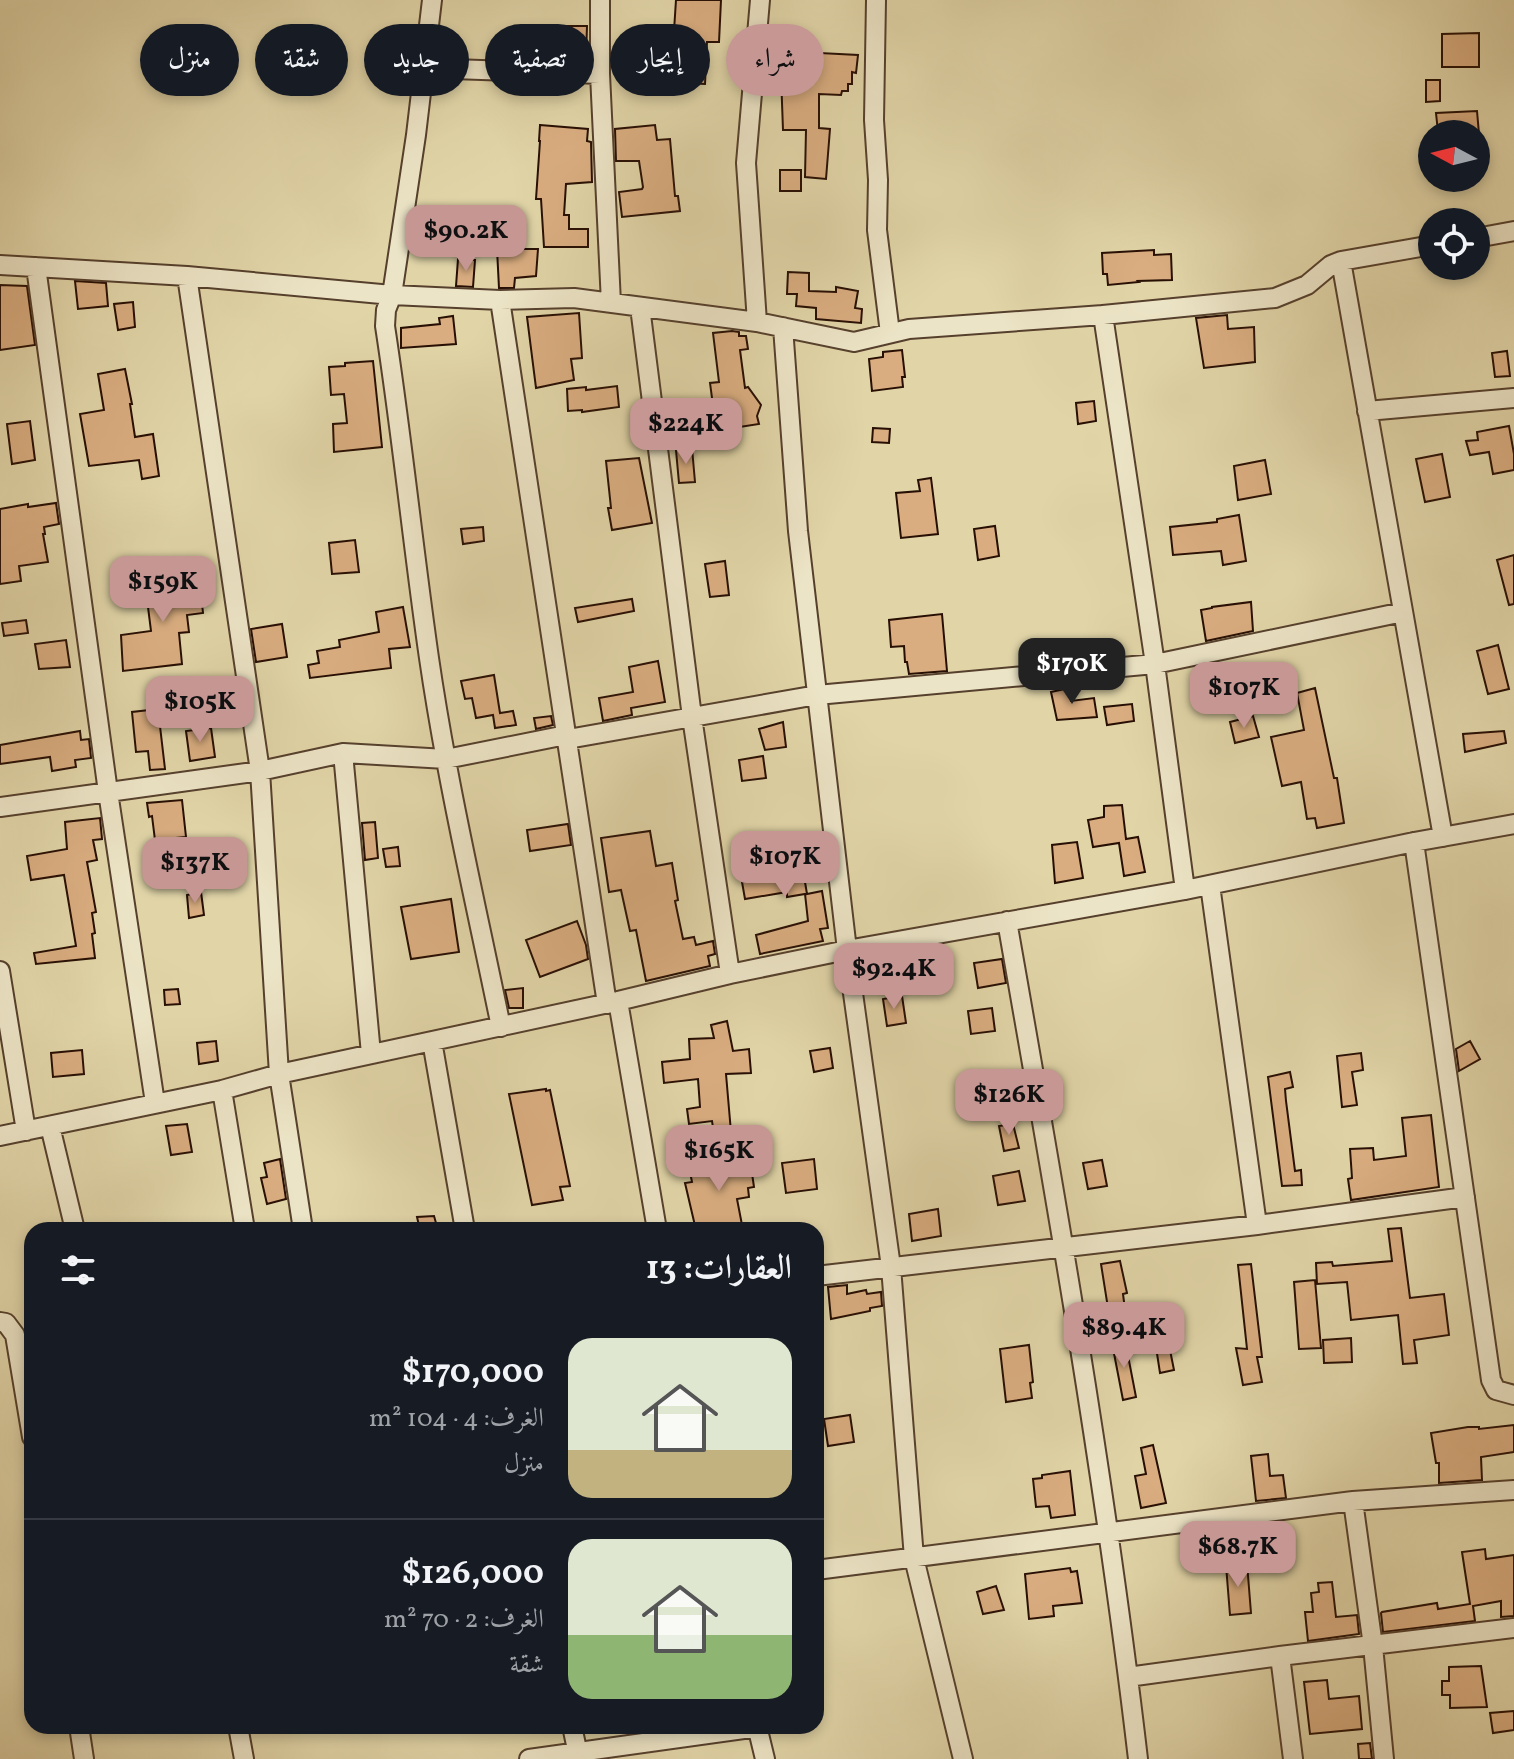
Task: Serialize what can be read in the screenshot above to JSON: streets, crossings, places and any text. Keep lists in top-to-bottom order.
{
  "north": "left",
  "page": {
    "chip": [
      "شراء",
      "إيجار",
      "تصفية",
      "جديد",
      "شقة",
      "منزل"
    ],
    "price": [
      "$90.2K",
      "$224K",
      "$159K",
      "$170K",
      "$107K",
      "$105K",
      "$107K",
      "$137K",
      "$92.4K",
      "$126K",
      "$165K",
      "$89.4K",
      "$68.7K"
    ],
    "heading": "العقارات: 13",
    "list": [
      {
        "name": "$170,000",
        "note": "الغرف: 4 · 104 m² · منزل"
      },
      {
        "name": "$126,000",
        "note": "الغرف: 2 · 70 m² · شقة"
      }
    ]
  }
}
